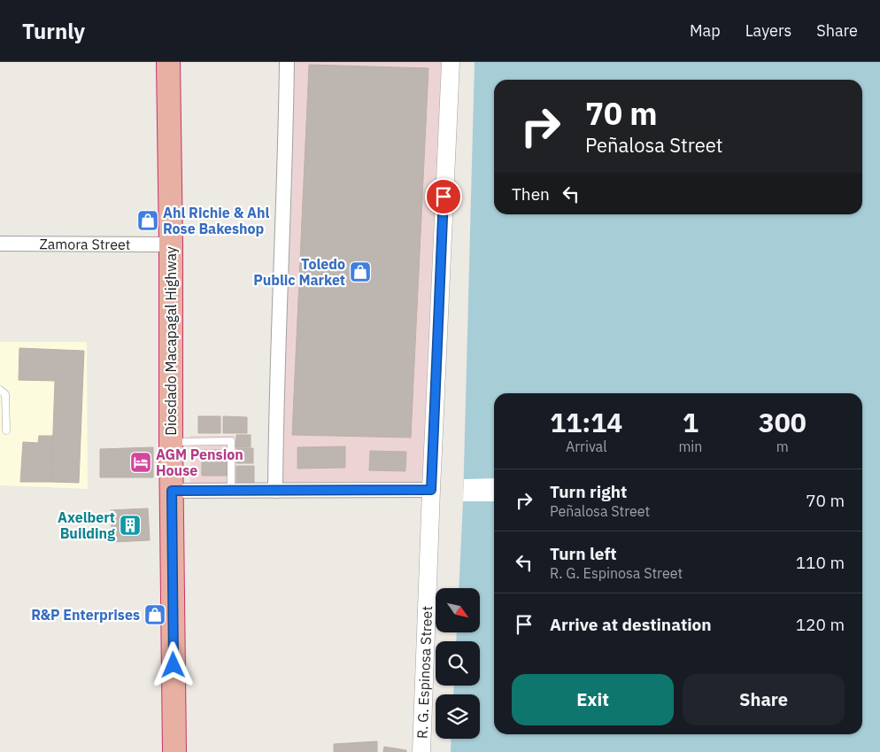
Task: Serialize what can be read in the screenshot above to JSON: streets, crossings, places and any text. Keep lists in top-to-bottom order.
{
  "streets": {
    "highway": ["Diosdado Macapagal Highway"],
    "street": ["Zamora Street", "R. G. Espinosa Street"]
  },
  "crossings": [
    ["Zamora Street", "Diosdado Macapagal Highway"]
  ],
  "places": {
    "shop": ["Ahl Richie & Ahl Rose Bakeshop", "Toledo Public Market", "R&P Enterprises"],
    "hotel": ["AGM Pension House"],
    "building": ["Axelbert Building"]
  },
  "north": "bottom right",
  "page": {
    "header": "Turnly",
    "nav": ["Map", "Layers", "Share"],
    "turn": ["70 m", "Peñalosa Street"],
    "then": "Then",
    "eta": [
      "11:14",
      "Arrival",
      "1",
      "min",
      "300",
      "m"
    ],
    "list": [
      {
        "name": "Turn right",
        "note": "Peñalosa Street",
        "value": "70 m"
      },
      {
        "name": "Turn left",
        "note": "R. G. Espinosa Street",
        "value": "110 m"
      },
      {
        "name": "Arrive at destination",
        "value": "120 m"
      }
    ],
    "buttons": ["Exit", "Share"]
  }
}
